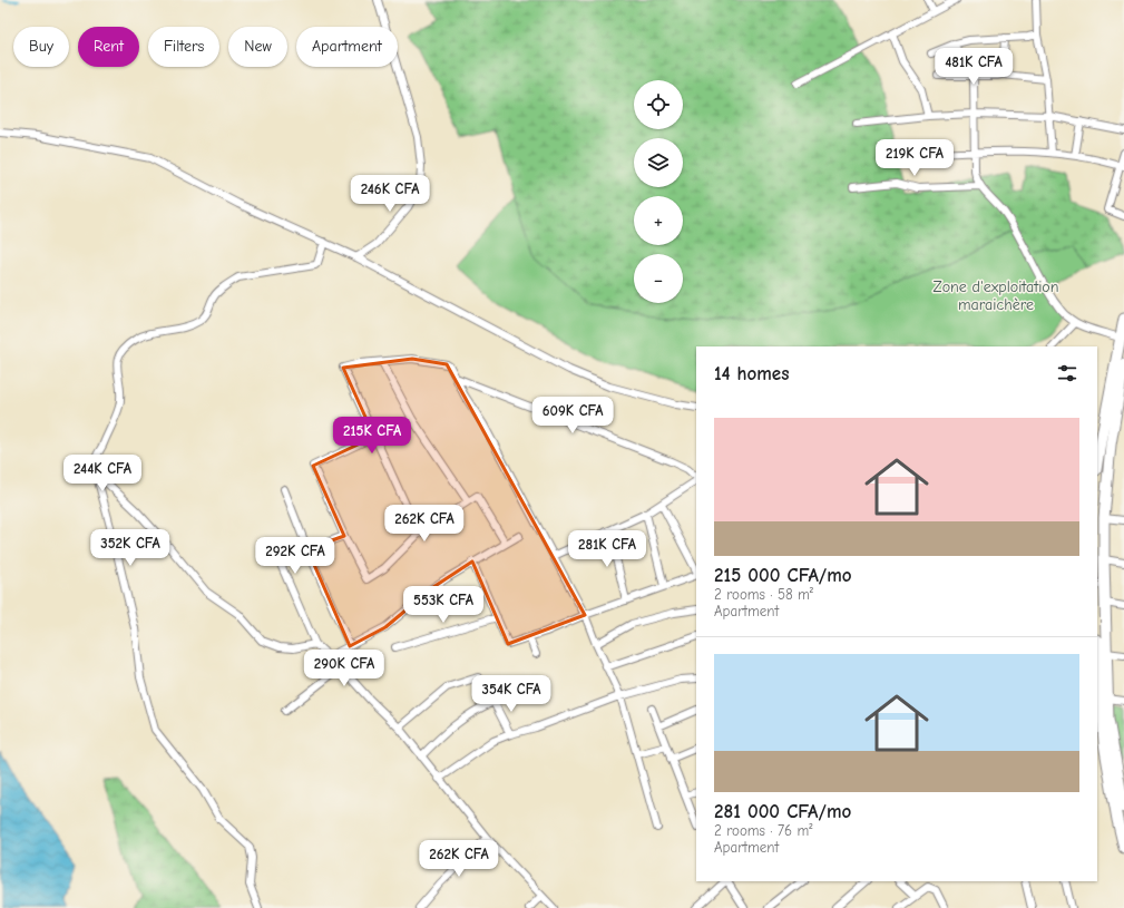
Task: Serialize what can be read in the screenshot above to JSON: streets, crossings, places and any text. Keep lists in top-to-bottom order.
{
  "parks": ["Zone d'exploitation maraichère"],
  "page": {
    "chip": [
      "Buy",
      "Rent",
      "Filters",
      "New",
      "Apartment"
    ],
    "price": [
      "481K CFA",
      "219K CFA",
      "246K CFA",
      "609K CFA",
      "215K CFA",
      "244K CFA",
      "262K CFA",
      "352K CFA",
      "281K CFA",
      "292K CFA",
      "553K CFA",
      "290K CFA",
      "354K CFA",
      "262K CFA"
    ],
    "map_buttons": ["+", "−"],
    "heading": "14 homes",
    "list": [
      {
        "name": "215 000 CFA/mo",
        "note": "2 rooms · 58 m² · Apartment"
      },
      {
        "name": "281 000 CFA/mo",
        "note": "2 rooms · 76 m² · Apartment"
      }
    ]
  }
}
